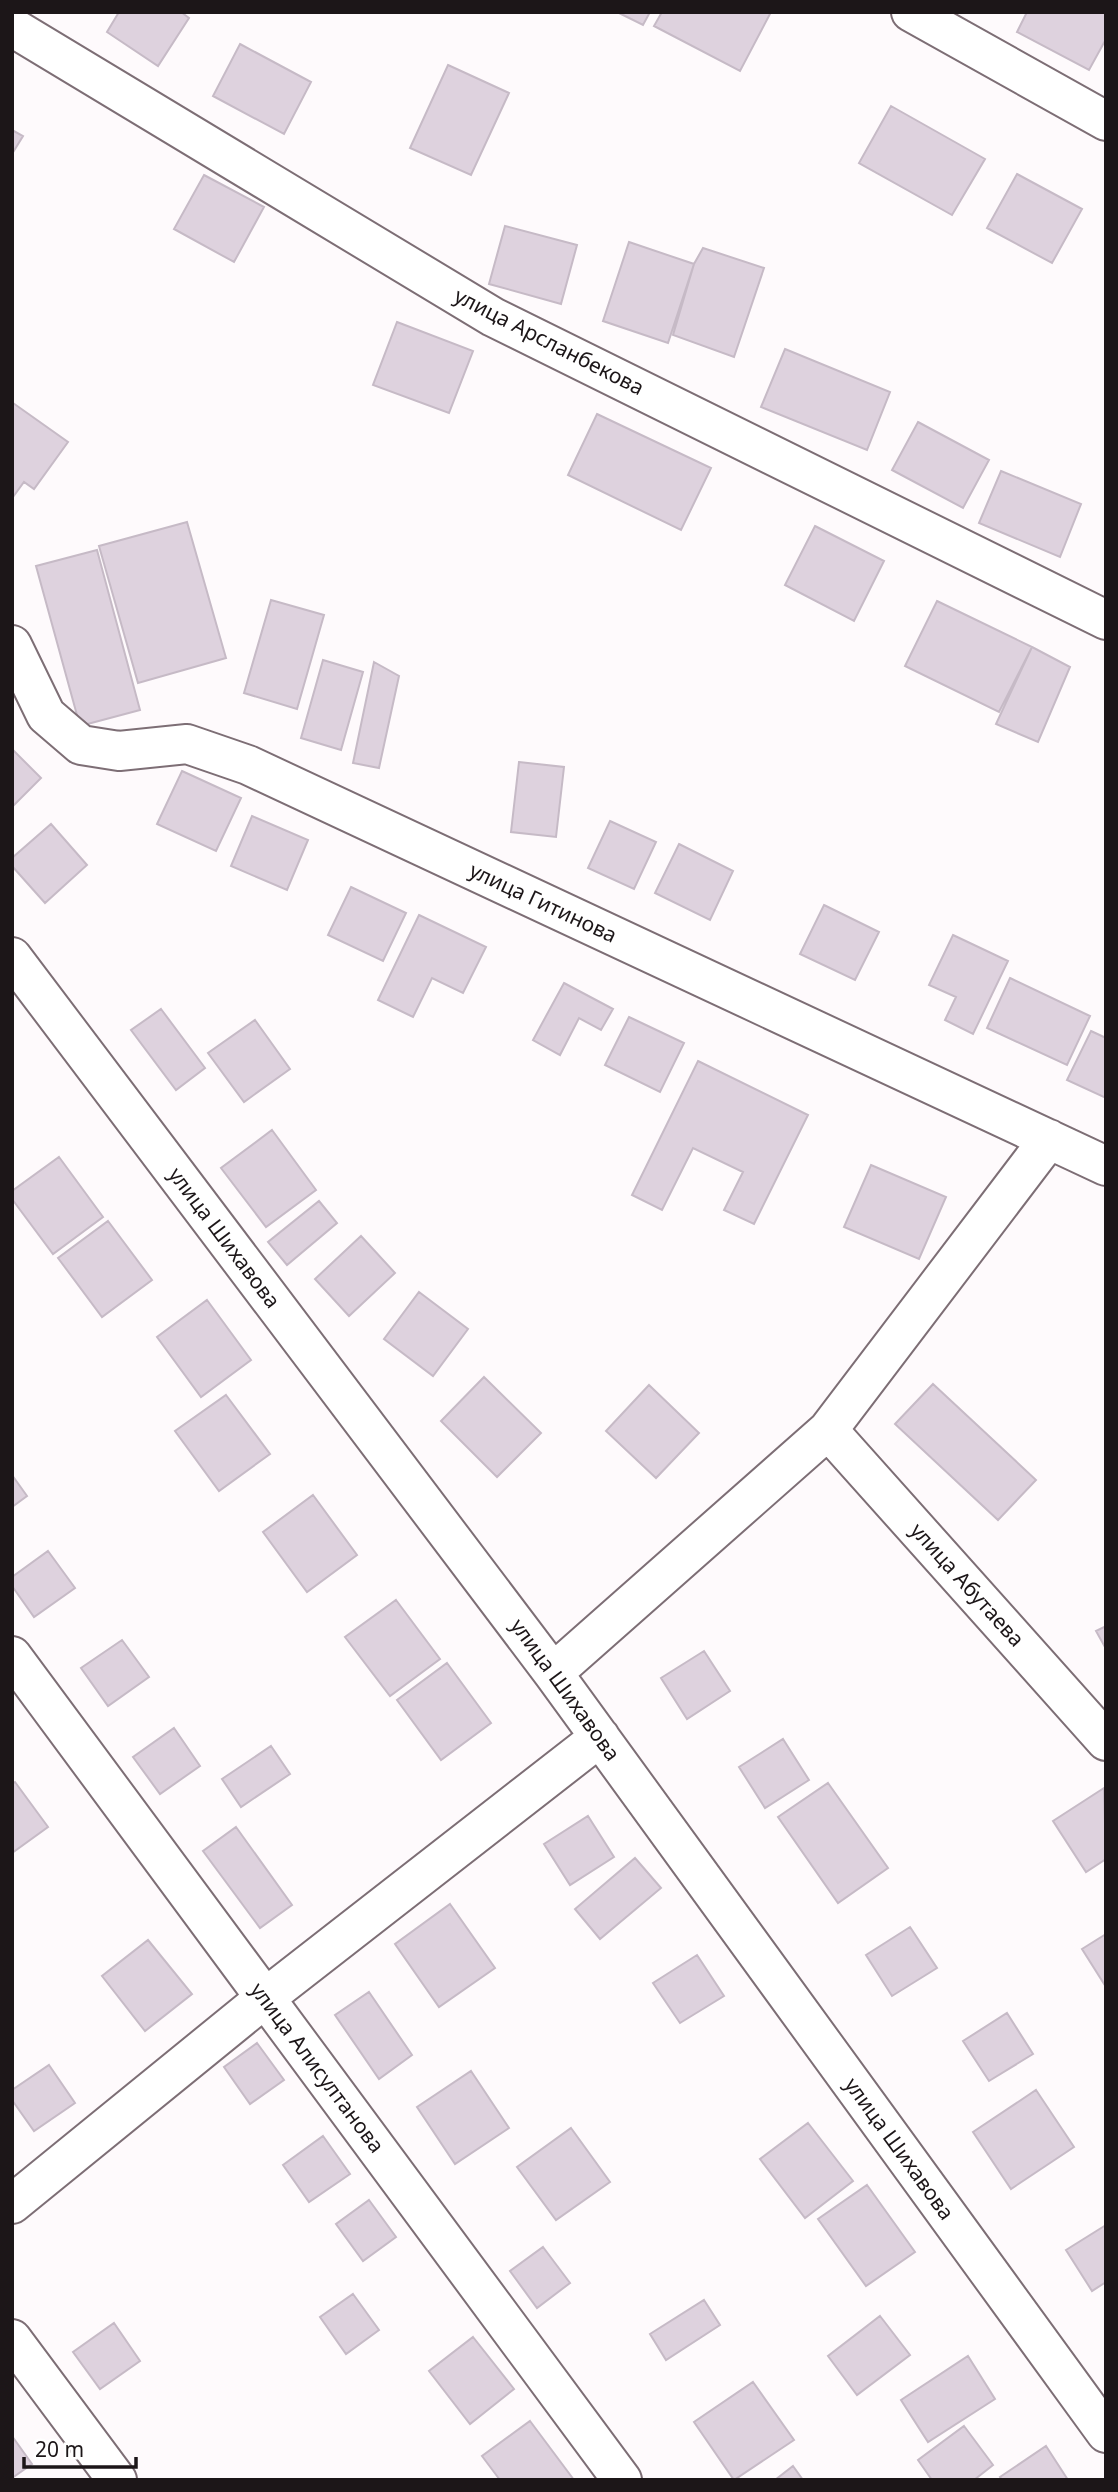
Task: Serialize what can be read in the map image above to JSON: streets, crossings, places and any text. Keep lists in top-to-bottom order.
{
  "streets": {
    "street": [
      "улица Арсланбекова",
      "улица Гитинова",
      "улица Шихавова",
      "улица Абутаева",
      "улица Алисултанова"
    ]
  },
  "scale_bar": "20 m"
}
